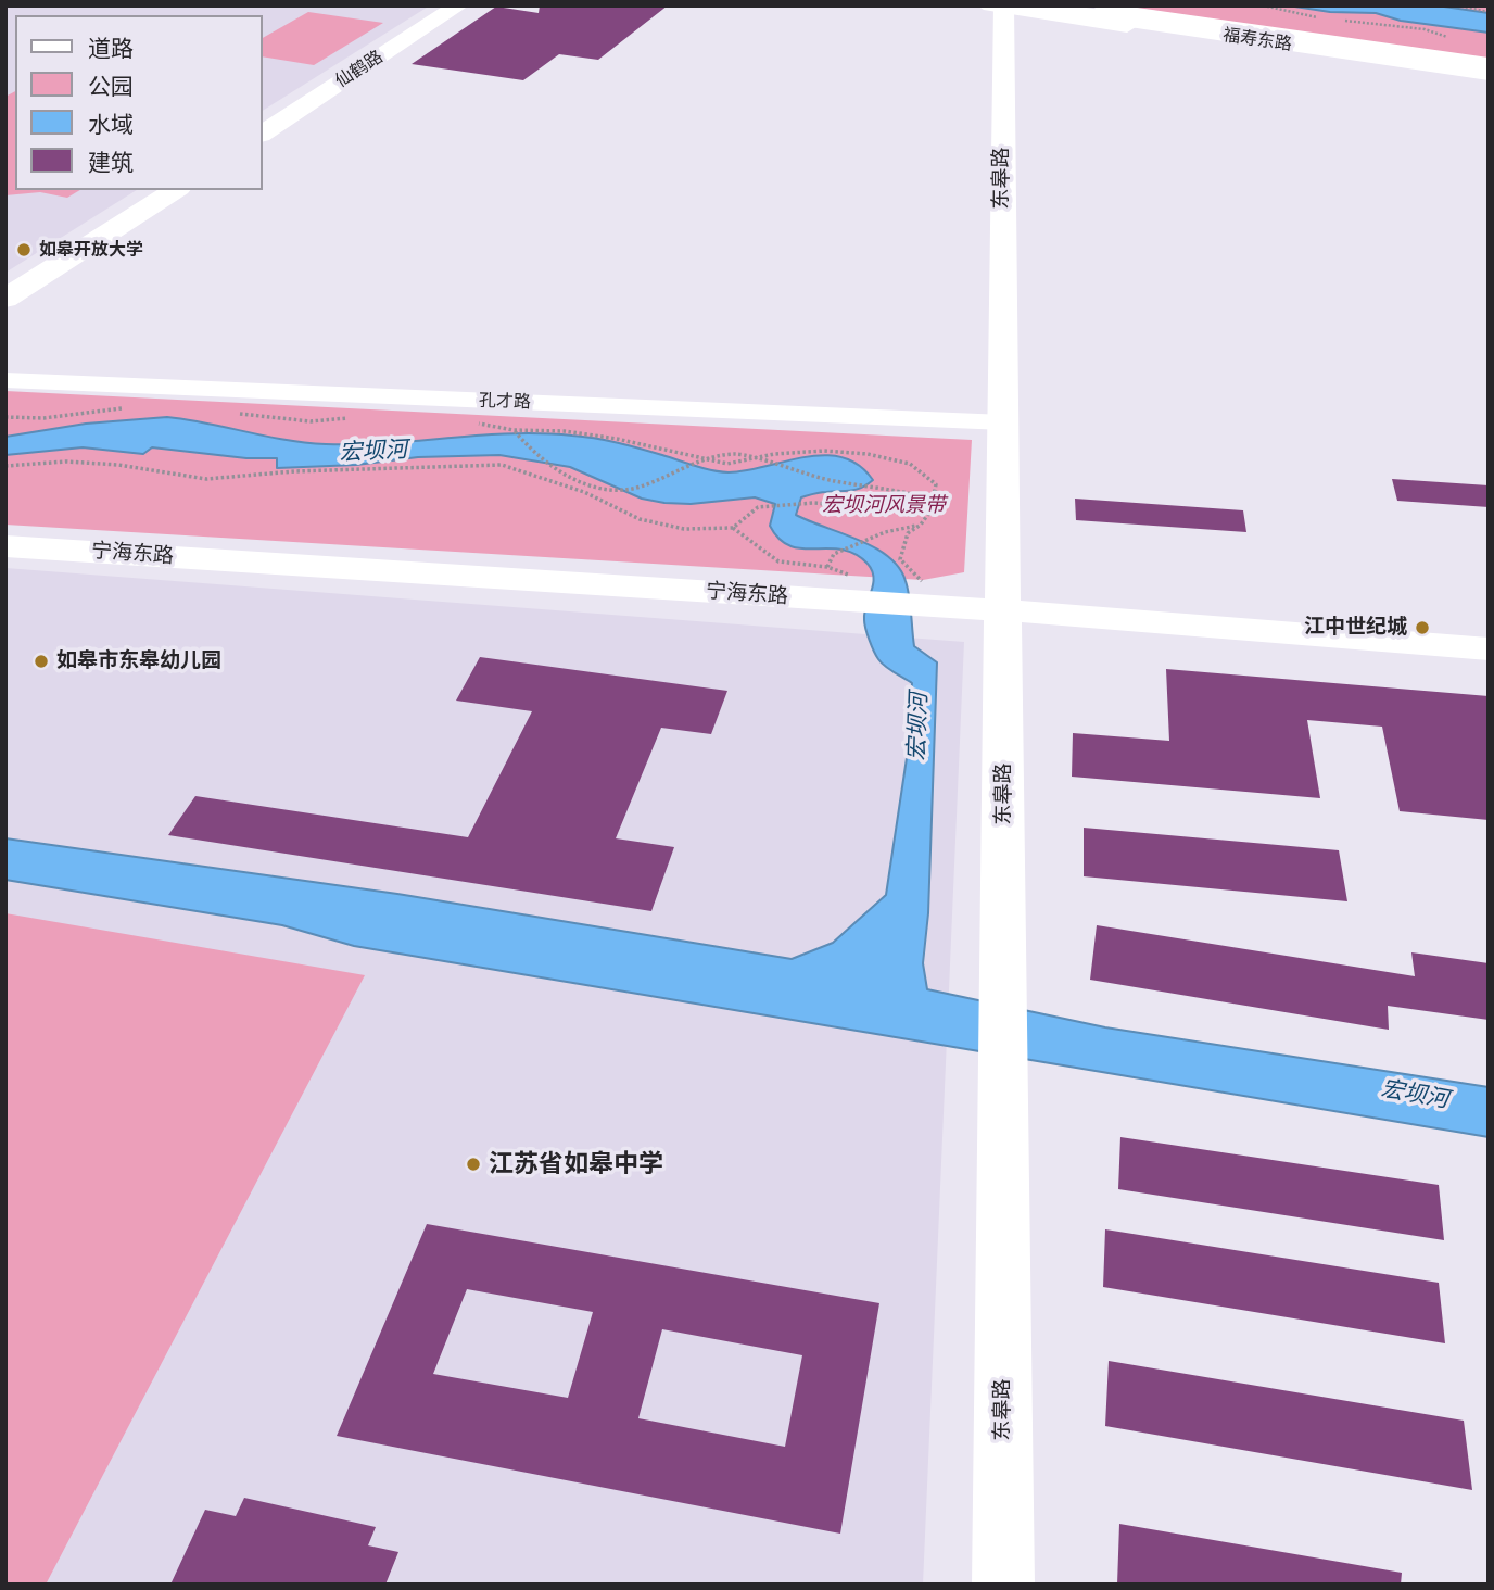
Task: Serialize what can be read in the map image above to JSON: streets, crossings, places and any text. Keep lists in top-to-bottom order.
{
  "streets": {
    "street": [
      "福寿东路",
      "仙鹤路",
      "东皋路",
      "孔才路",
      "宁海东路"
    ]
  },
  "crossings": [
    ["福寿东路", "东皋路"],
    ["东皋路", "孔才路"],
    ["东皋路", "宁海东路"]
  ],
  "water": ["宏坝河"],
  "parks": ["宏坝河风景带"],
  "places": [
    "如皋开放大学",
    "江中世纪城",
    "如皋市东皋幼儿园",
    "江苏省如皋中学"
  ],
  "legend": [
    "道路",
    "公园",
    "水域",
    "建筑"
  ]
}
